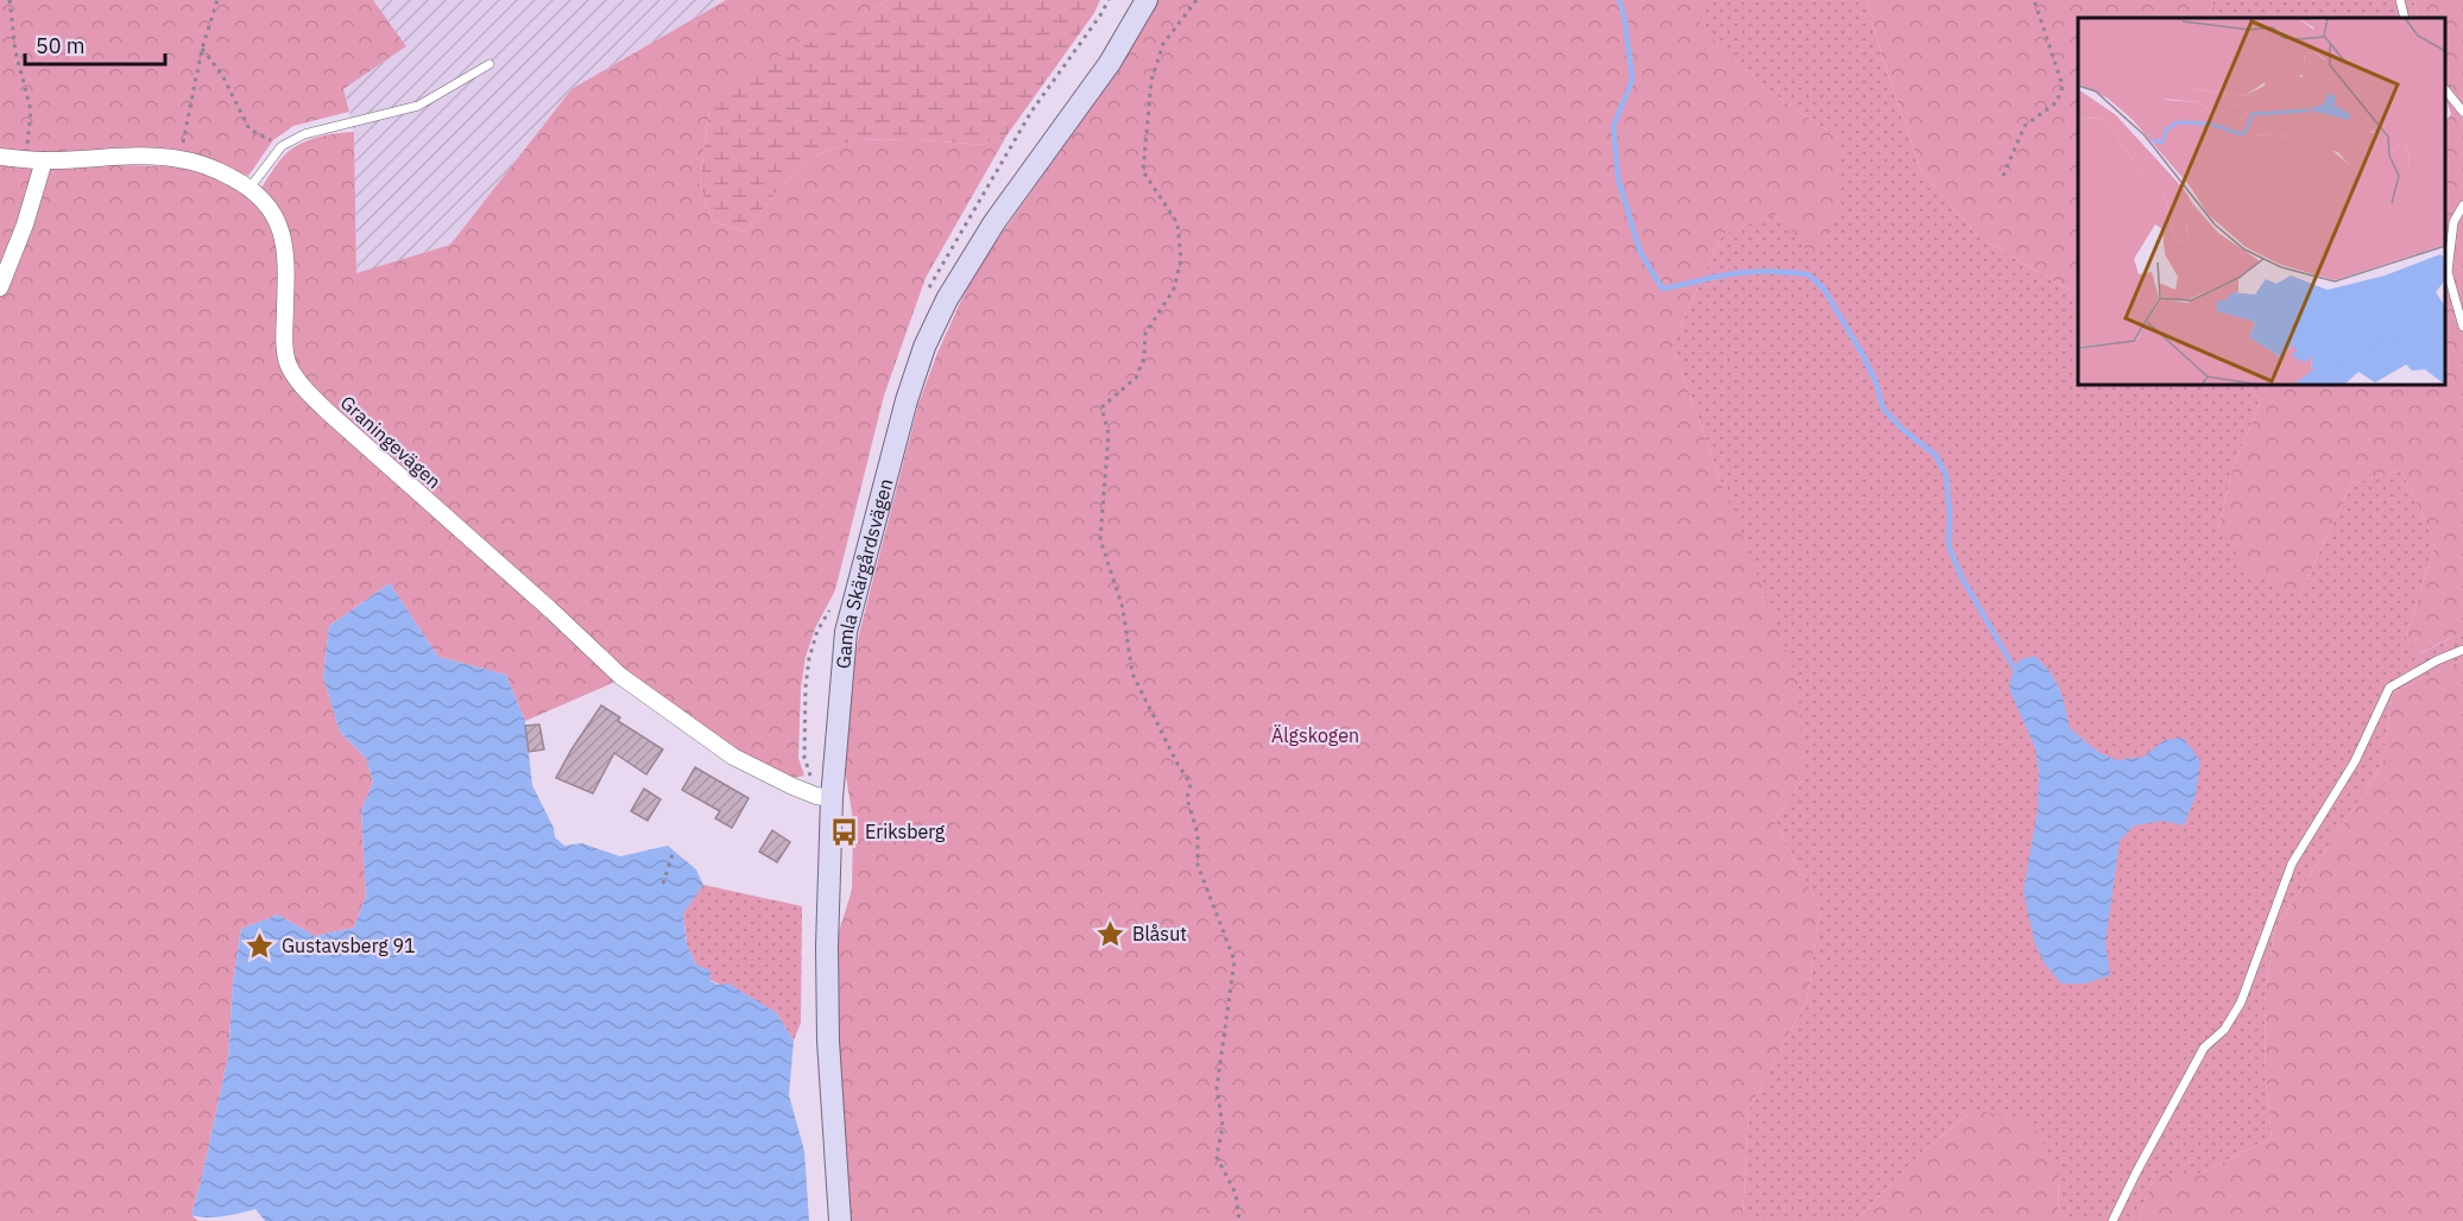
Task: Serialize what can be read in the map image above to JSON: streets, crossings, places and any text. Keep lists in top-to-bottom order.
{
  "streets": {
    "main road": ["Gamla Skärgårdsvägen"],
    "street": ["Graningevägen"]
  },
  "crossings": [
    ["Graningevägen", "Gamla Skärgårdsvägen"]
  ],
  "parks": ["Älgskogen"],
  "places": {
    "bus stop": ["Eriksberg"],
    "place": ["Blåsut", "Gustavsberg 91"]
  },
  "scale_bar": "50 m"
}
